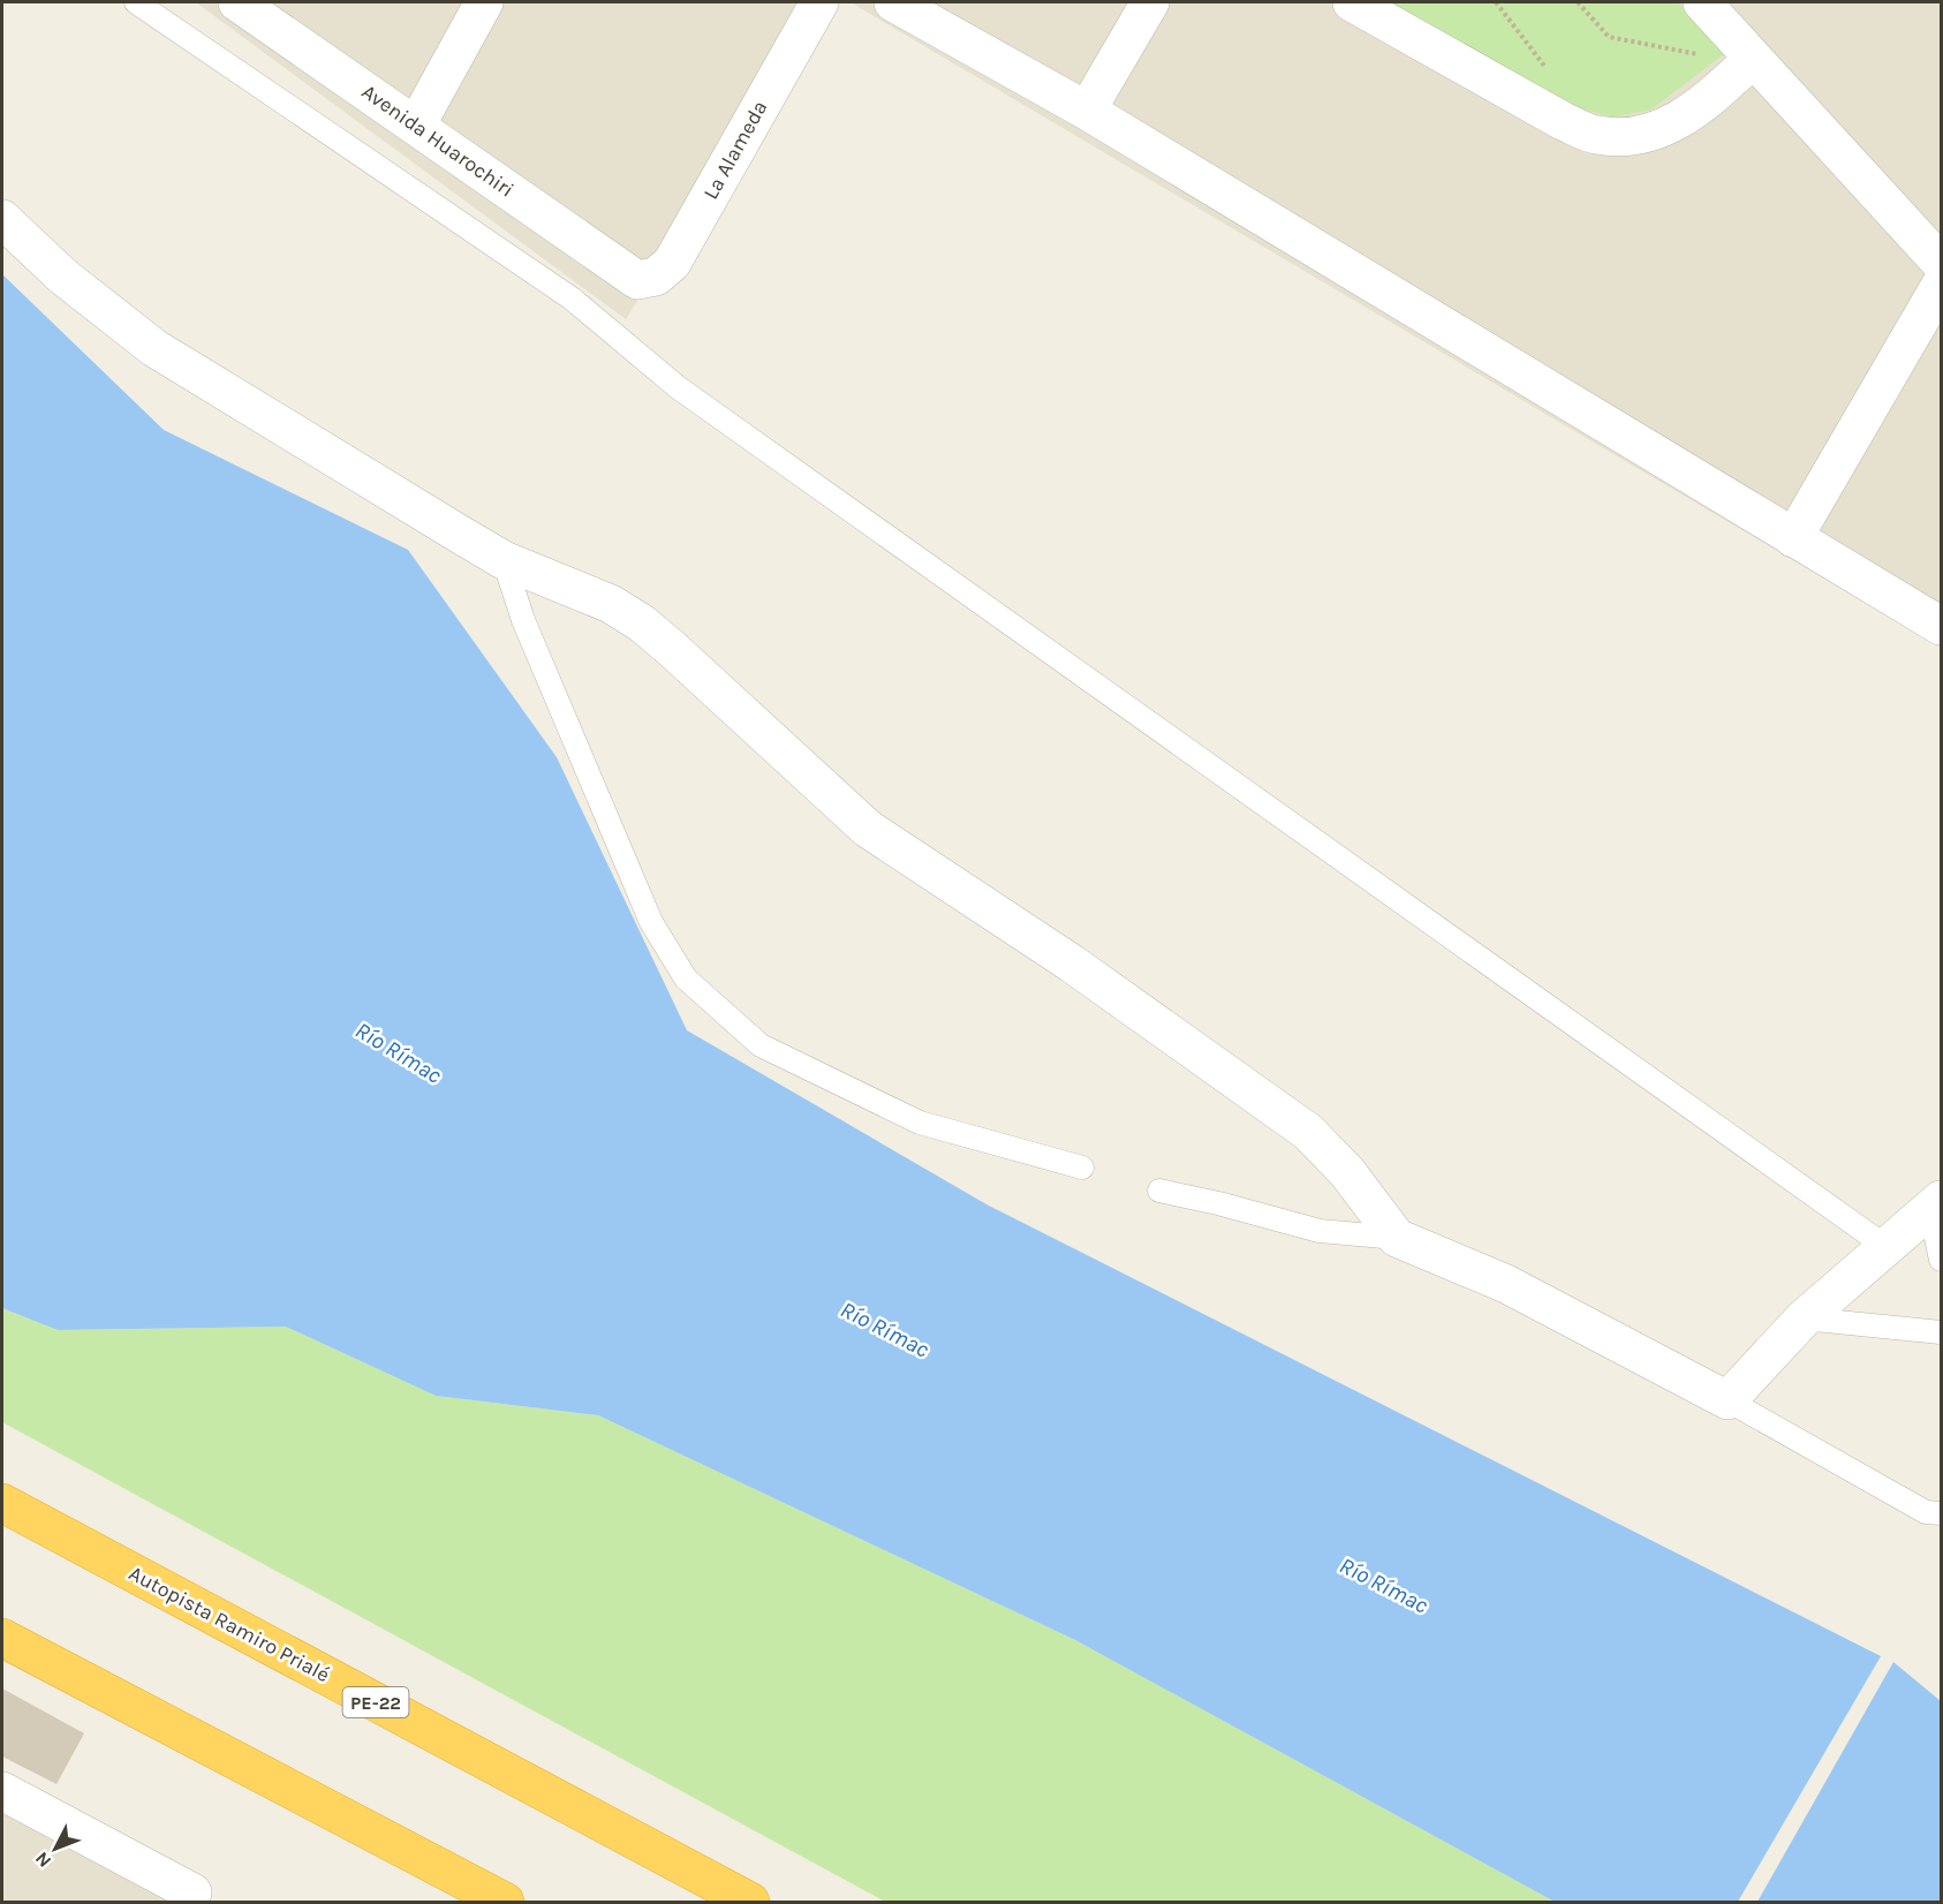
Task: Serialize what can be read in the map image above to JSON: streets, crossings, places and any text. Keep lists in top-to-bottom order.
{
  "streets": {
    "highway": ["Autopista Ramiro Prialé", "PE-22"],
    "street": ["Avenida Huarochiri", "La Alameda"]
  },
  "crossings": [
    ["Avenida Huarochiri", "La Alameda"]
  ],
  "water": ["Río Rímac"],
  "north": "bottom left"
}
